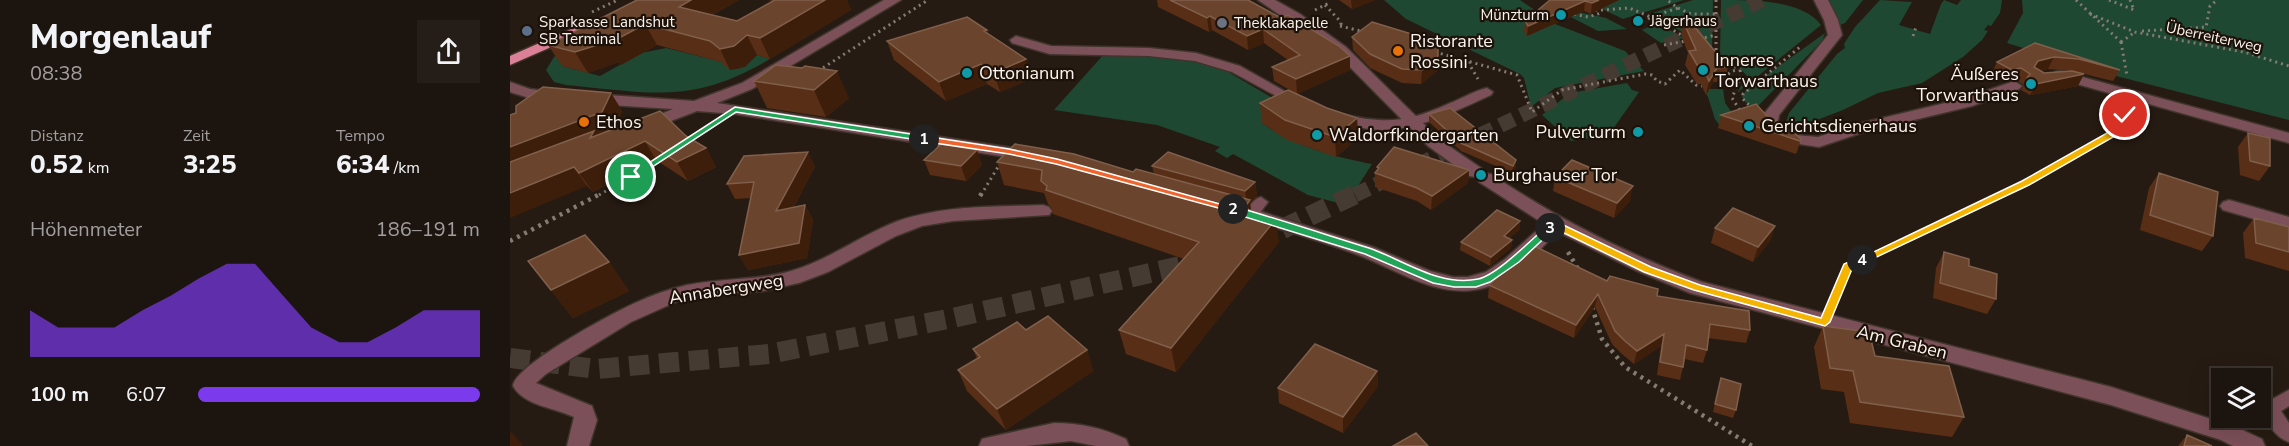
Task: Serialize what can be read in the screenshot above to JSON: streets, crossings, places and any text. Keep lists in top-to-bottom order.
{
  "streets": {
    "street": ["Annabergweg", "Am Graben"],
    "path": ["Überreiterweg"]
  },
  "places": [
    "Münzturm",
    "Jägerhaus",
    "Theklakapelle",
    "Sparkasse Landshut SB Terminal",
    "Ristorante Rossini",
    "Inneres Torwarthaus",
    "Ottonianum",
    "Äußeres Torwarthaus",
    "Ethos",
    "Gerichtsdienerhaus",
    "Pulverturm",
    "Waldorfkindergarten",
    "Burghauser Tor"
  ],
  "page": {
    "heading": ["Morgenlauf", "08:38"],
    "stats": [
      ["Distanz", "0.52 km"],
      ["Zeit", "3:25"],
      ["Tempo", "6:34 /km"]
    ],
    "pins": [
      "1",
      "2",
      "3",
      "4"
    ],
    "chart": ["Höhenmeter", "186–191 m"],
    "list": [
      {
        "name": "100 m",
        "note": "6:07"
      }
    ]
  }
}
